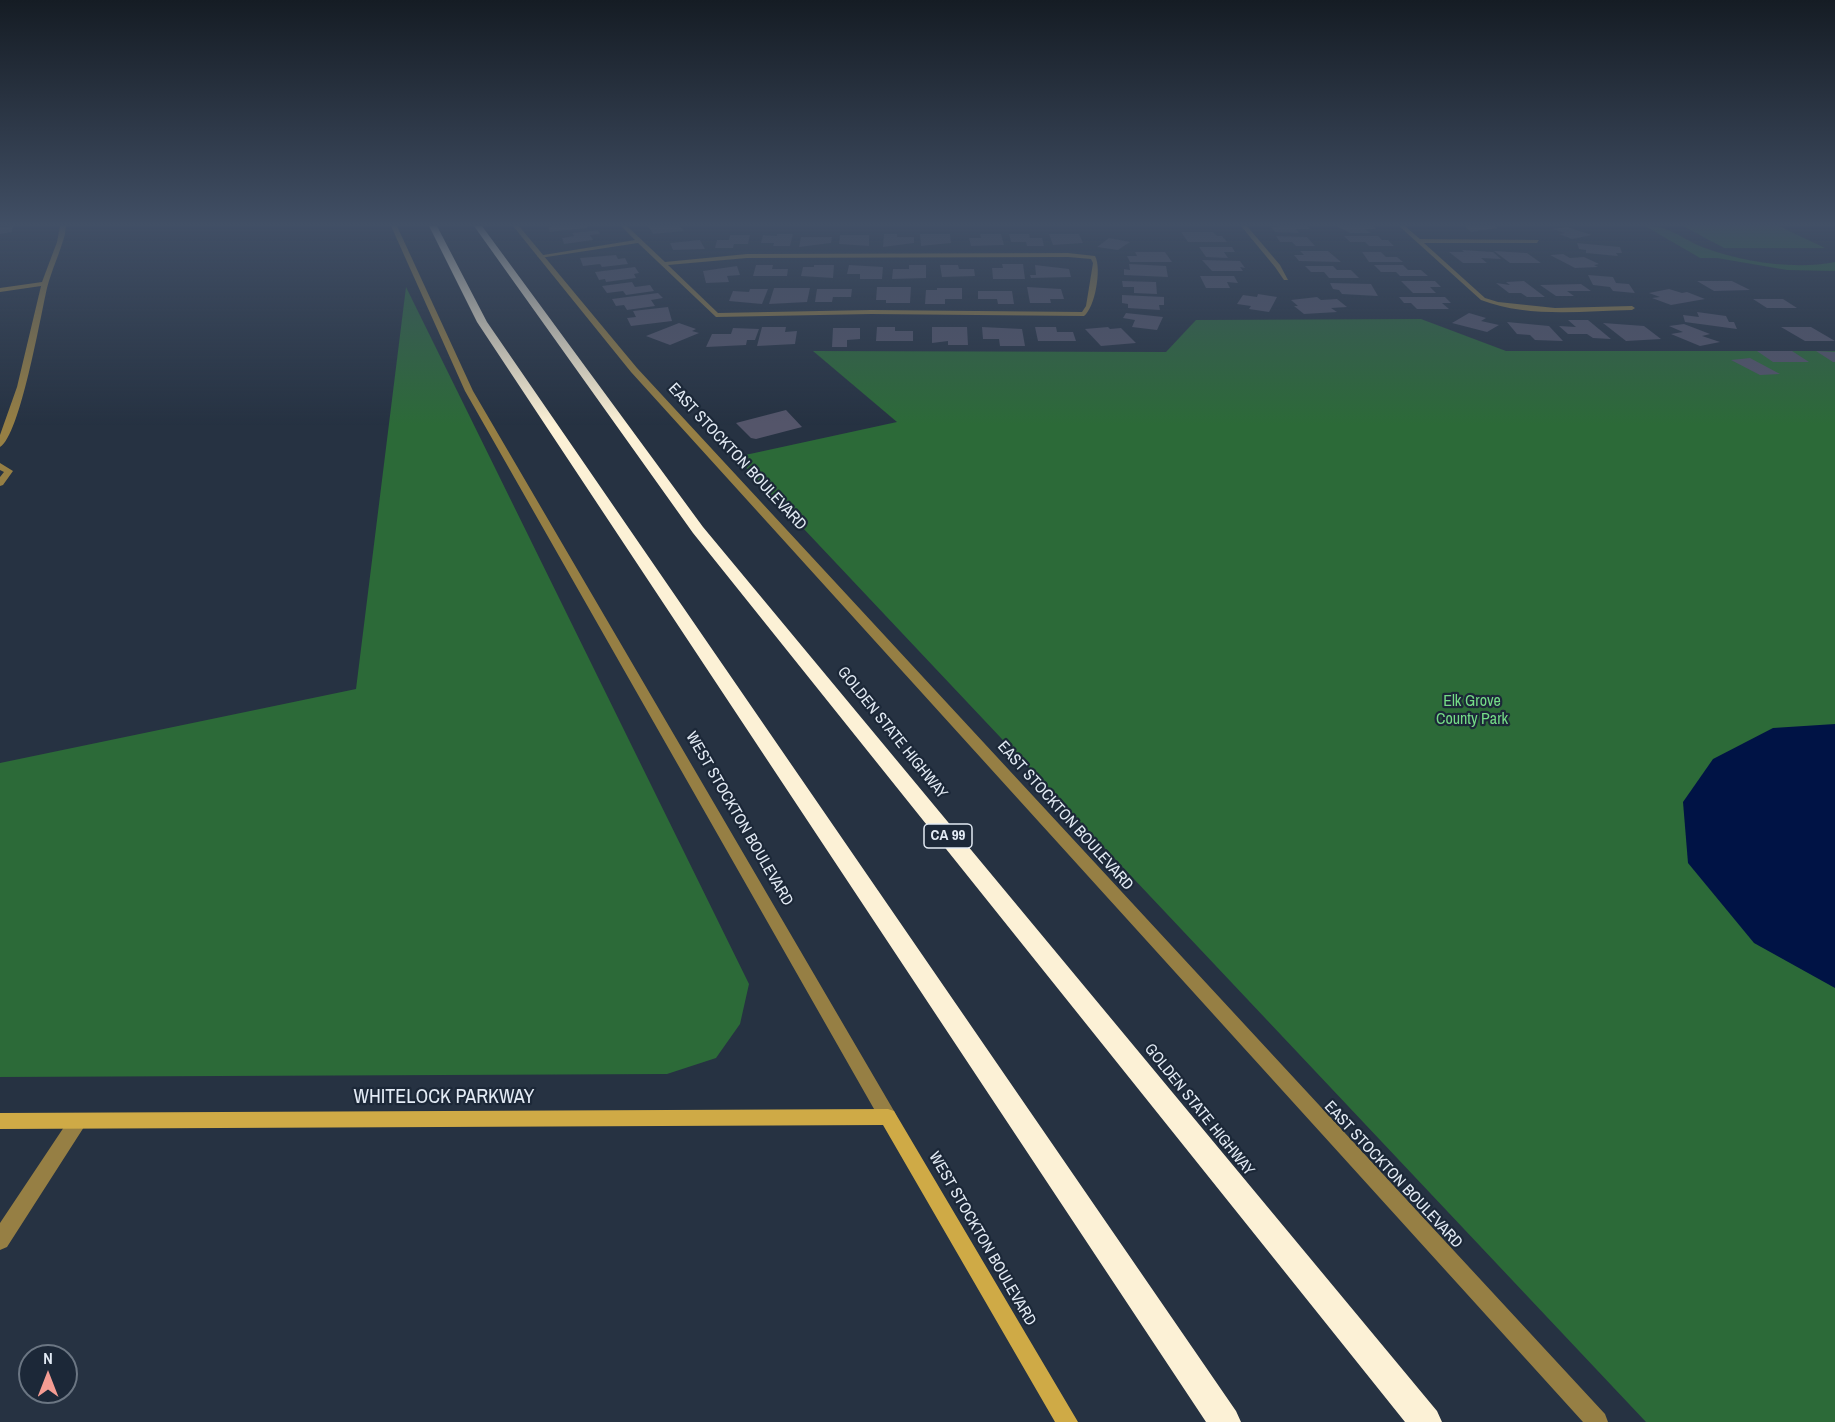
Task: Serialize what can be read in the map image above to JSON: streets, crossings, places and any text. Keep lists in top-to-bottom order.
{
  "streets": {
    "highway": ["GOLDEN STATE HIGHWAY", "CA 99"],
    "main road": ["WEST STOCKTON BOULEVARD", "WHITELOCK PARKWAY"],
    "street": ["EAST STOCKTON BOULEVARD"]
  },
  "crossings": [
    ["WEST STOCKTON BOULEVARD", "WHITELOCK PARKWAY"]
  ],
  "parks": ["Elk Grove County Park"],
  "north": "top"
}
